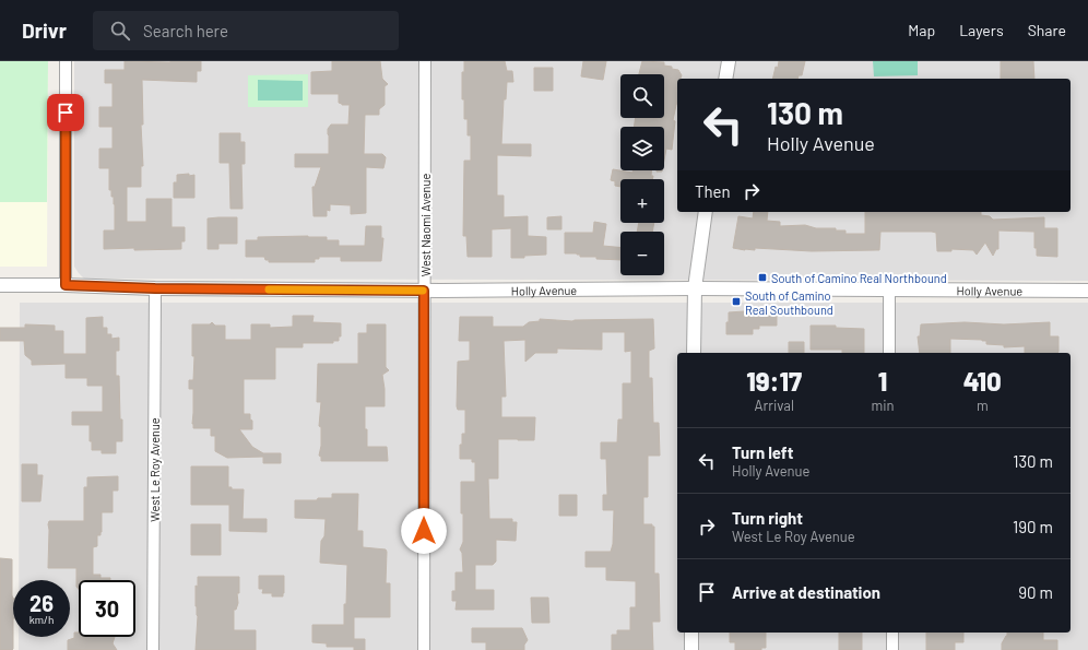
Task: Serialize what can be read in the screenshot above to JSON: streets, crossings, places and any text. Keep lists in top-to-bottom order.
{
  "streets": {
    "street": ["West Naomi Avenue", "Holly Avenue", "West Le Roy Avenue"]
  },
  "crossings": [
    ["West Naomi Avenue", "Holly Avenue"],
    ["Holly Avenue", "West Le Roy Avenue"]
  ],
  "places": {
    "transit": ["South of Camino Real Northbound", "South of Camino Real Southbound"]
  },
  "page": {
    "header": "Drivr",
    "search": "Search here",
    "nav": ["Map", "Layers", "Share"],
    "map_buttons": ["+", "−"],
    "turn": ["130 m", "Holly Avenue"],
    "then": "Then",
    "eta": [
      "19:17",
      "Arrival",
      "1",
      "min",
      "410",
      "m"
    ],
    "list": [
      {
        "name": "Turn left",
        "note": "Holly Avenue",
        "value": "130 m"
      },
      {
        "name": "Turn right",
        "note": "West Le Roy Avenue",
        "value": "190 m"
      },
      {
        "name": "Arrive at destination",
        "value": "90 m"
      }
    ],
    "speed": "26 km/h",
    "limit": "30"
  }
}
